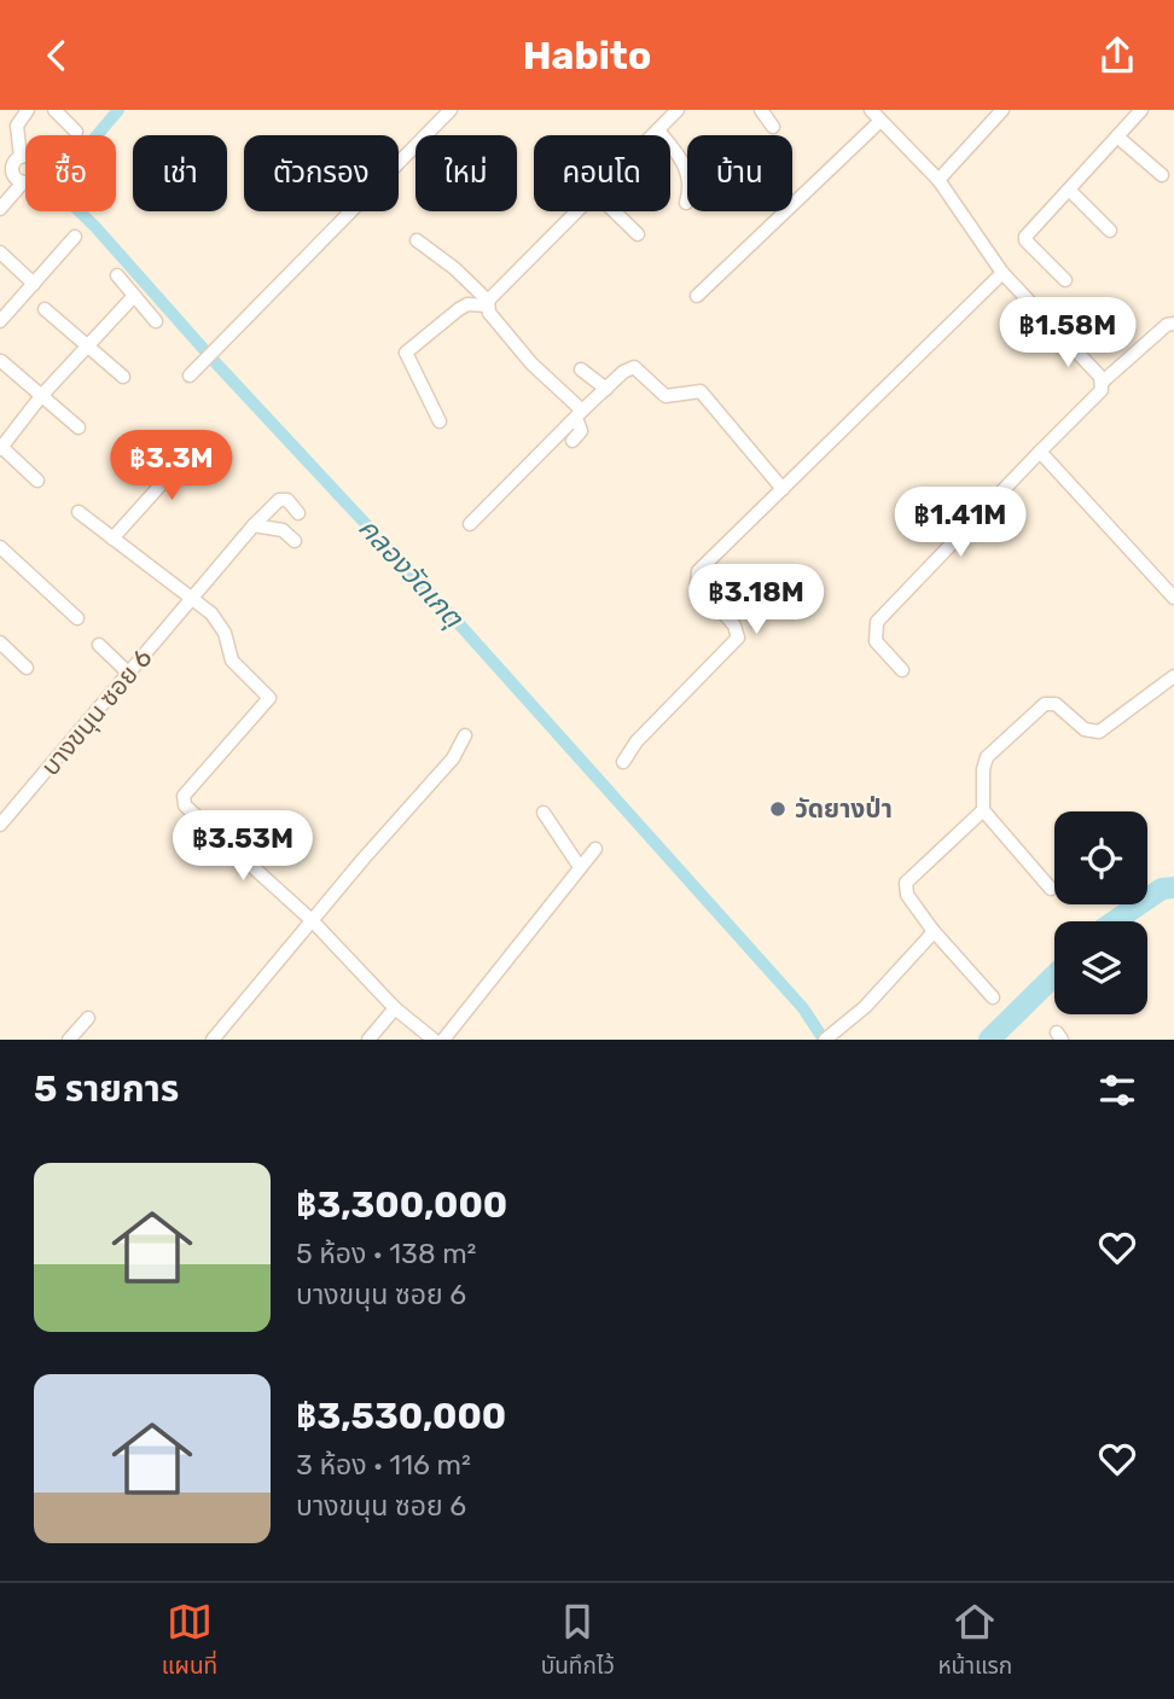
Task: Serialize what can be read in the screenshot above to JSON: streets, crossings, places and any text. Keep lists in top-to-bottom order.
{
  "streets": {
    "street": ["บางขนุน ซอย 6"]
  },
  "water": ["คลองวัดเกตุ"],
  "places": ["วัดยางป่า"],
  "page": {
    "header": "Habito",
    "chip": [
      "ซื้อ",
      "เช่า",
      "ตัวกรอง",
      "ใหม่",
      "คอนโด",
      "บ้าน"
    ],
    "price": [
      "฿1.58M",
      "฿3.3M",
      "฿1.41M",
      "฿3.18M",
      "฿3.53M"
    ],
    "heading": "5 รายการ",
    "list": [
      {
        "name": "฿3,300,000",
        "note": "5 ห้อง · 138 m² · บางขนุน ซอย 6"
      },
      {
        "name": "฿3,530,000",
        "note": "3 ห้อง · 116 m² · บางขนุน ซอย 6"
      }
    ],
    "tabs": ["แผนที่", "บันทึกไว้", "หน้าแรก"]
  }
}
